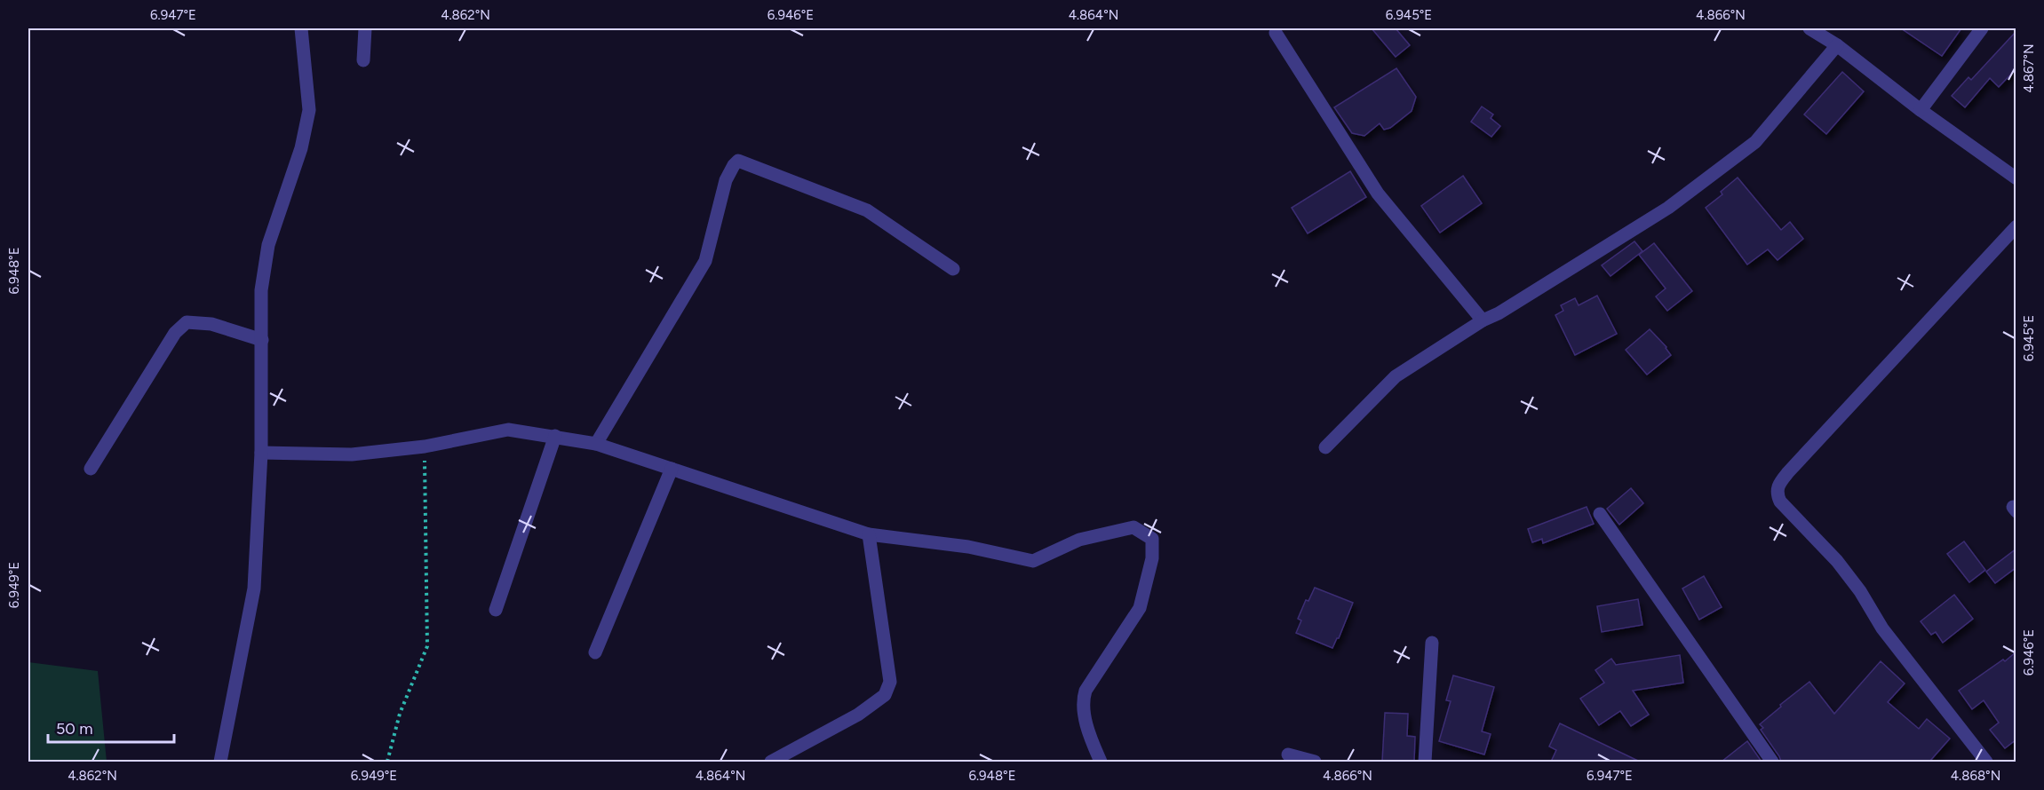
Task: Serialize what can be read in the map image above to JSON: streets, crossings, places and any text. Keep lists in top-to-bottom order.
{
  "scale_bar": "50 m",
  "coordinates": [
    "6.947°E",
    "4.862°N",
    "6.946°E",
    "4.864°N",
    "6.945°E",
    "4.866°N",
    "4.867°N",
    "6.948°E",
    "6.949°E",
    "4.868°N"
  ]
}
